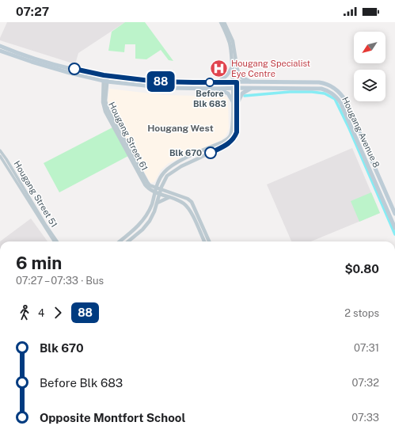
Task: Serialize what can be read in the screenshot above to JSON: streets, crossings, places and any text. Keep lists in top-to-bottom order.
{
  "streets": {
    "main road": ["Hougang Avenue 8"],
    "street": ["Hougang Street 61", "Hougang Street 51"]
  },
  "crossings": [
    ["Hougang Avenue 8", "Hougang Street 61"]
  ],
  "districts": ["Hougang West"],
  "places": {
    "hospital": ["Hougang Specialist Eye Centre"],
    "other": ["Before Blk 683", "Blk 670"]
  },
  "lines": ["bus line 88"],
  "north": "bottom left",
  "page": {
    "status": "07:27",
    "on_map": "88",
    "heading": ["6 min", "07:27 – 07:33 · Bus", "$0.80"],
    "legs": ["4", "88", "2 stops"],
    "list": [
      {
        "name": "Blk 670",
        "value": "07:31"
      },
      {
        "name": "Before Blk 683",
        "value": "07:32"
      },
      {
        "name": "Opposite Montfort School",
        "value": "07:33"
      }
    ]
  }
}
